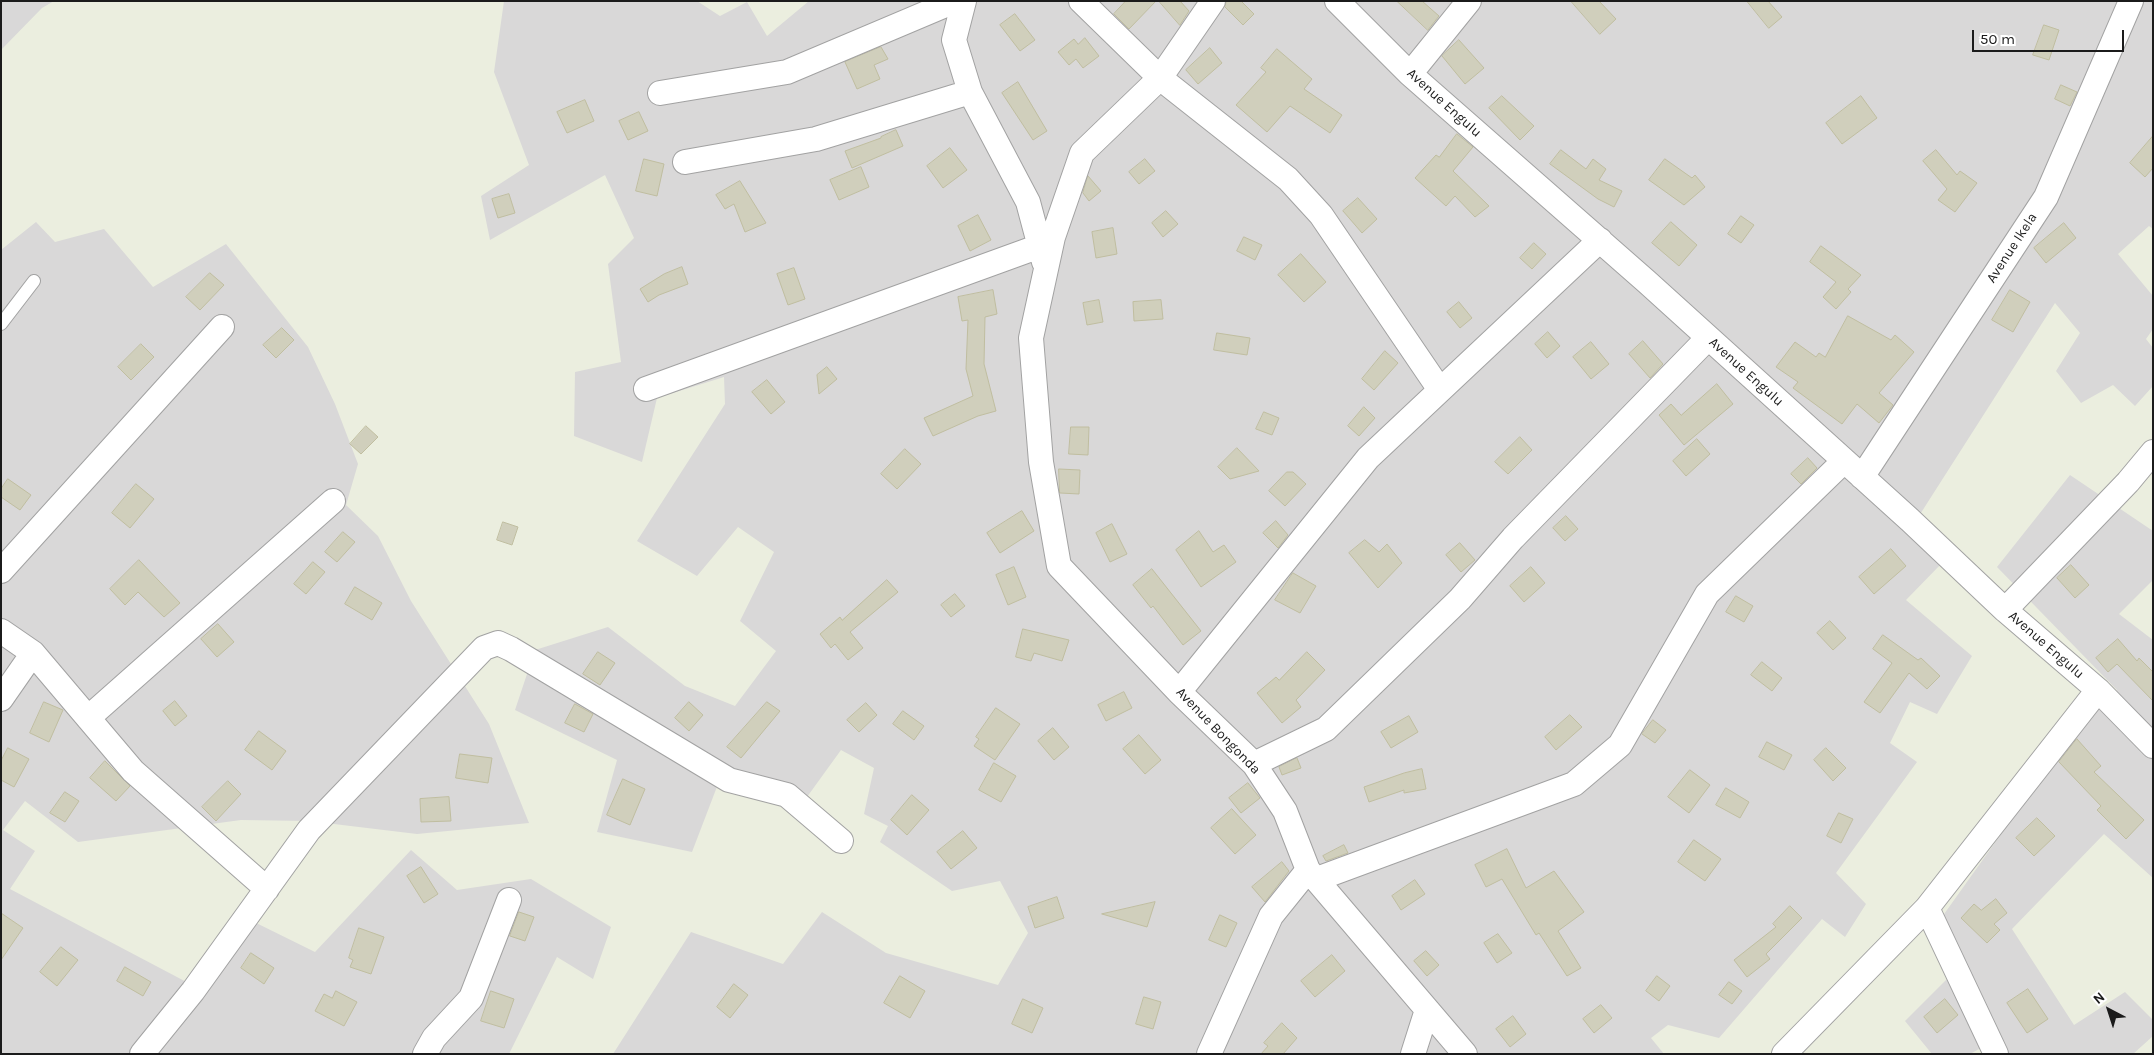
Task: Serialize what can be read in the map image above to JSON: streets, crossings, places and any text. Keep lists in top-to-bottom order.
{
  "streets": {
    "street": ["Avenue Engulu", "Avenue Ikela", "Avenue Bongonda"]
  },
  "crossings": [
    ["Avenue Engulu", "Avenue Ikela"]
  ],
  "scale_bar": "50 m",
  "north": "top left"
}
